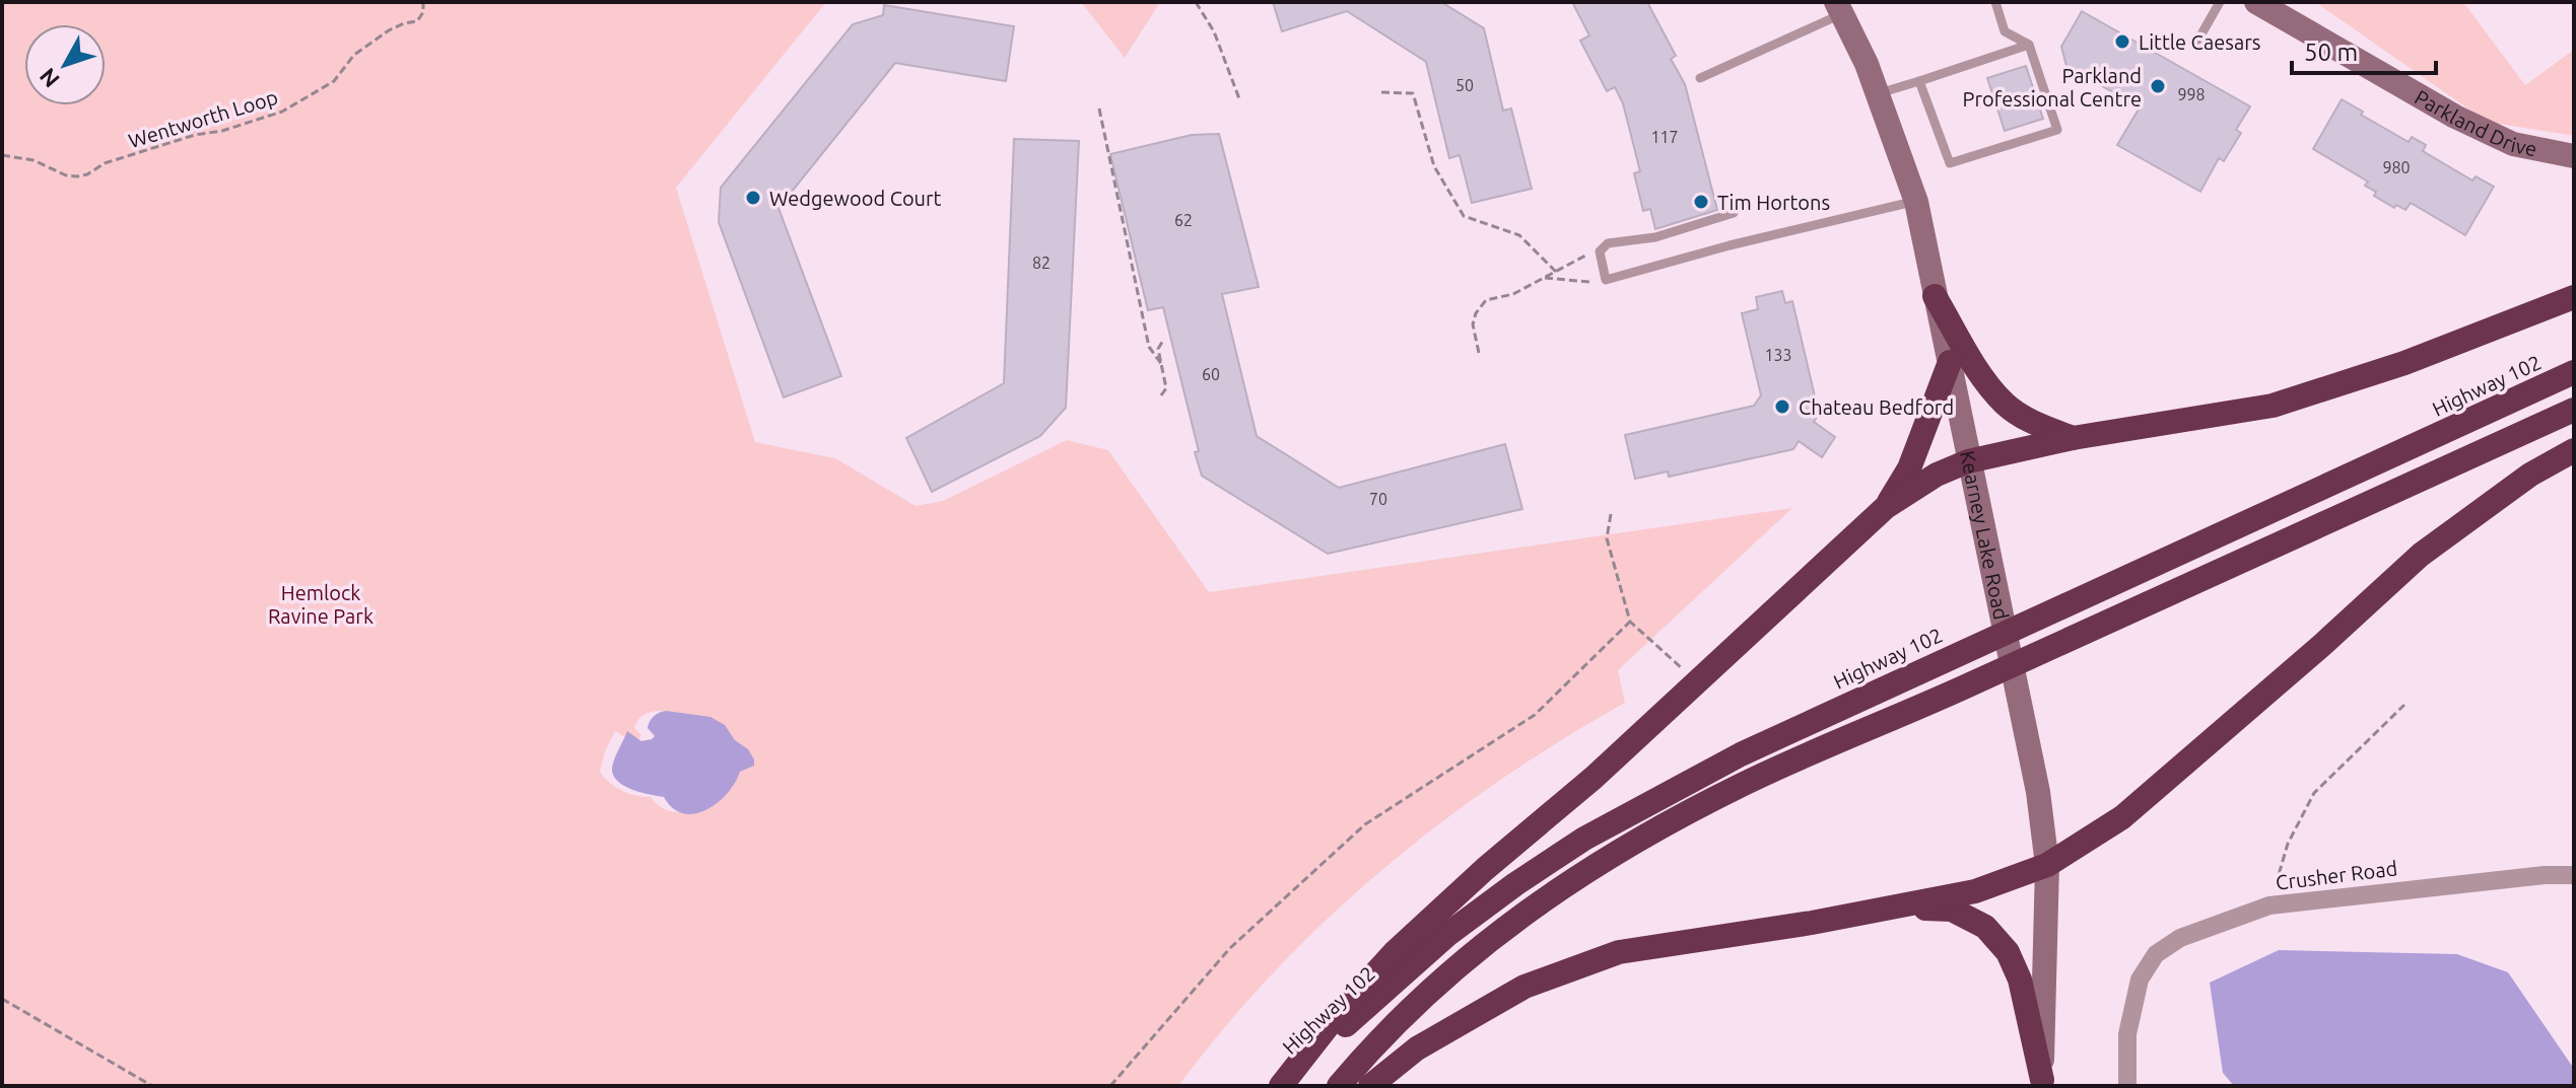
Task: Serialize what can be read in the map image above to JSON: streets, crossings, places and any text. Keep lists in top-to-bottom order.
{
  "streets": {
    "highway": ["Highway 102"],
    "main road": ["Parkland Drive", "Kearney Lake Road"],
    "street": ["Crusher Road"],
    "path": ["Wentworth Loop"]
  },
  "parks": ["Hemlock Ravine Park"],
  "places": [
    "Little Caesars",
    "Parkland Professional Centre",
    "Wedgewood Court",
    "Tim Hortons",
    "Chateau Bedford"
  ],
  "house_numbers": [
    "50",
    "998",
    "117",
    "980",
    "62",
    "82",
    "133",
    "60",
    "70"
  ],
  "scale_bar": "50 m",
  "north": "bottom left"
}
